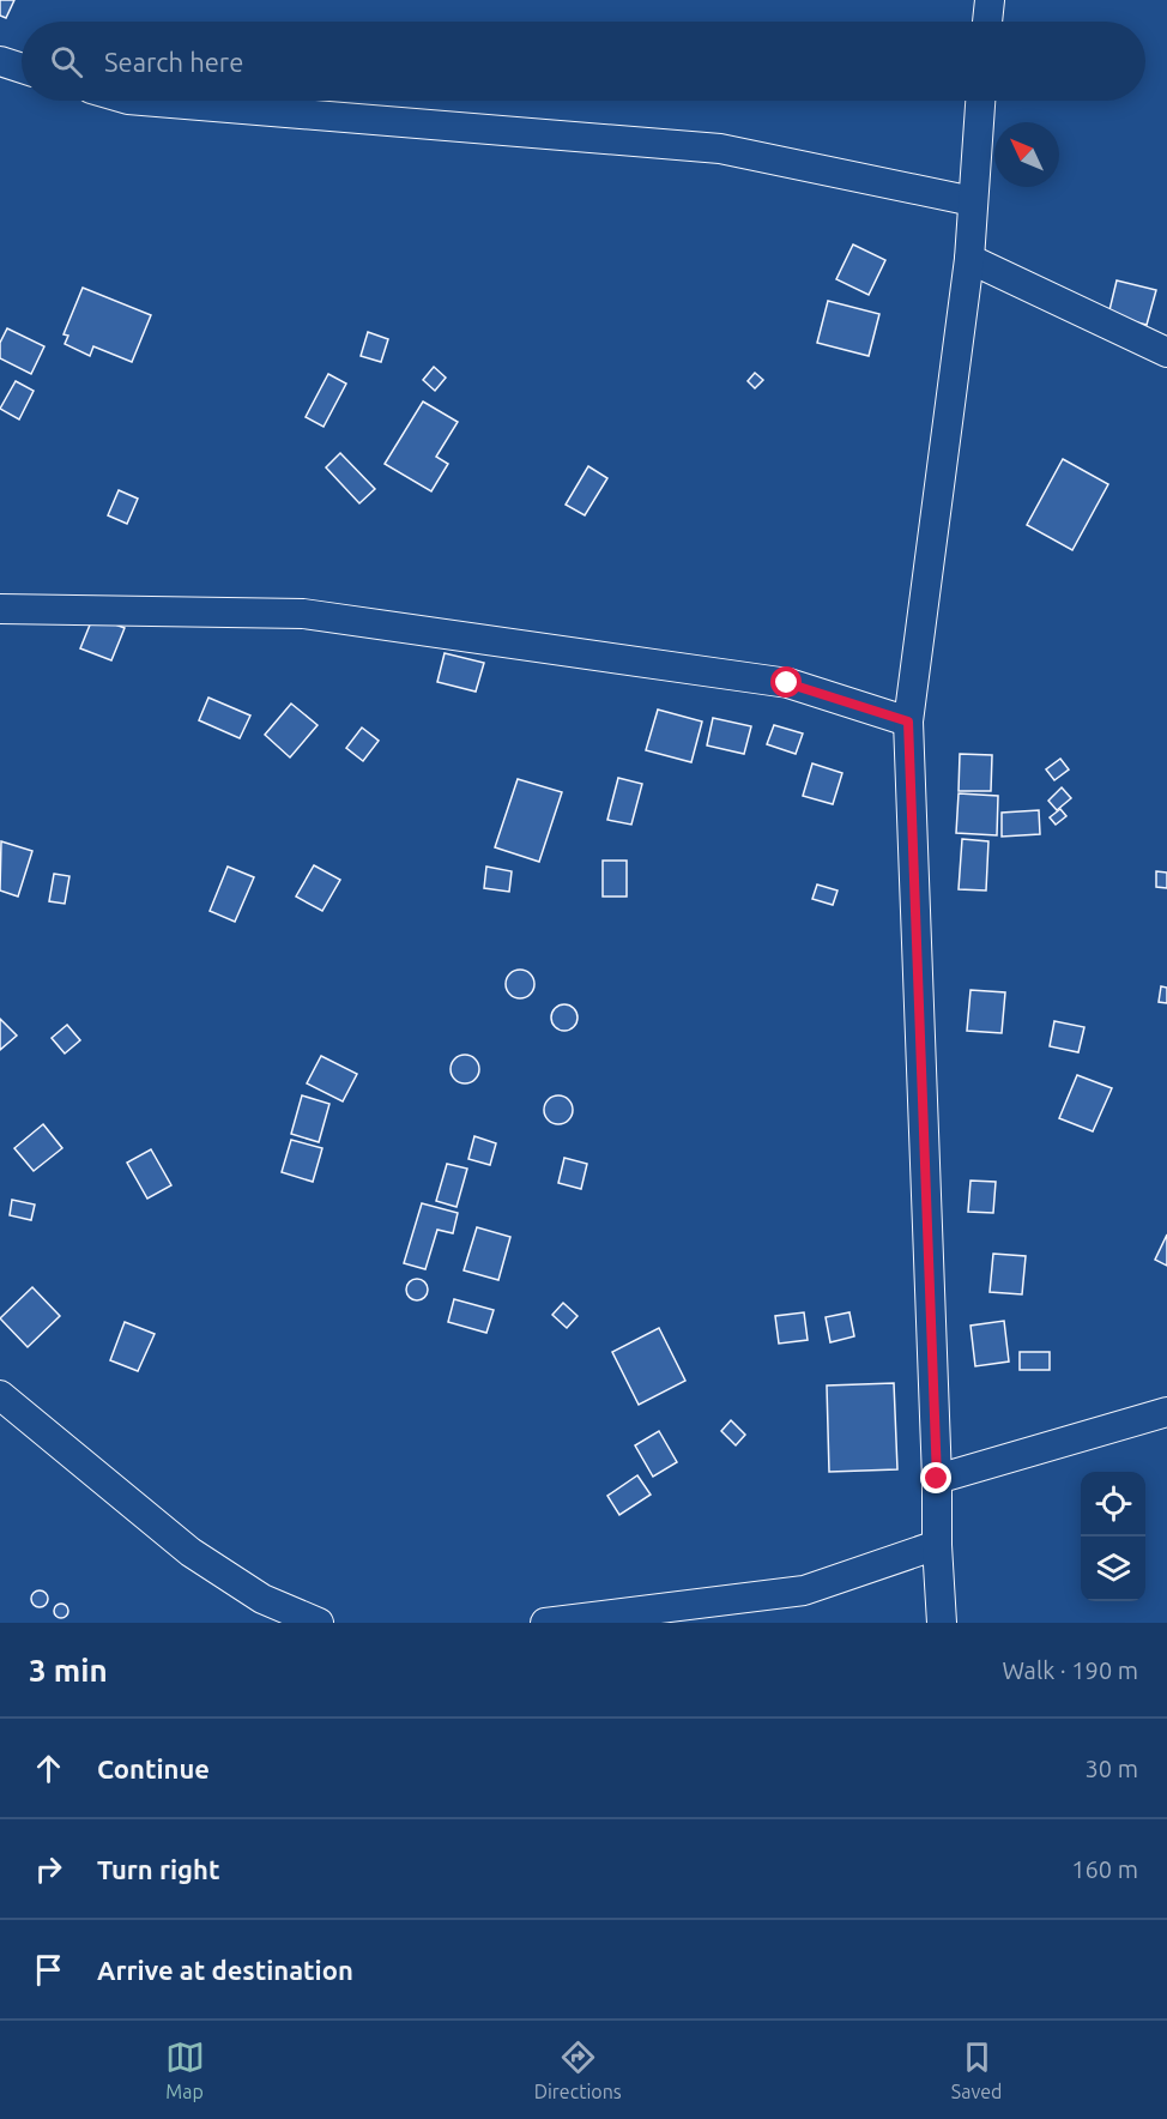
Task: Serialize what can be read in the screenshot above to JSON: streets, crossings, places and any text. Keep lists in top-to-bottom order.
{
  "north": "top left",
  "page": {
    "search": "Search here",
    "heading": ["3 min", "Walk · 190 m"],
    "list": [
      ["Continue", "30 m"],
      ["Turn right", "160 m"],
      "Arrive at destination"
    ],
    "nav": ["Map", "Directions", "Saved"]
  }
}
